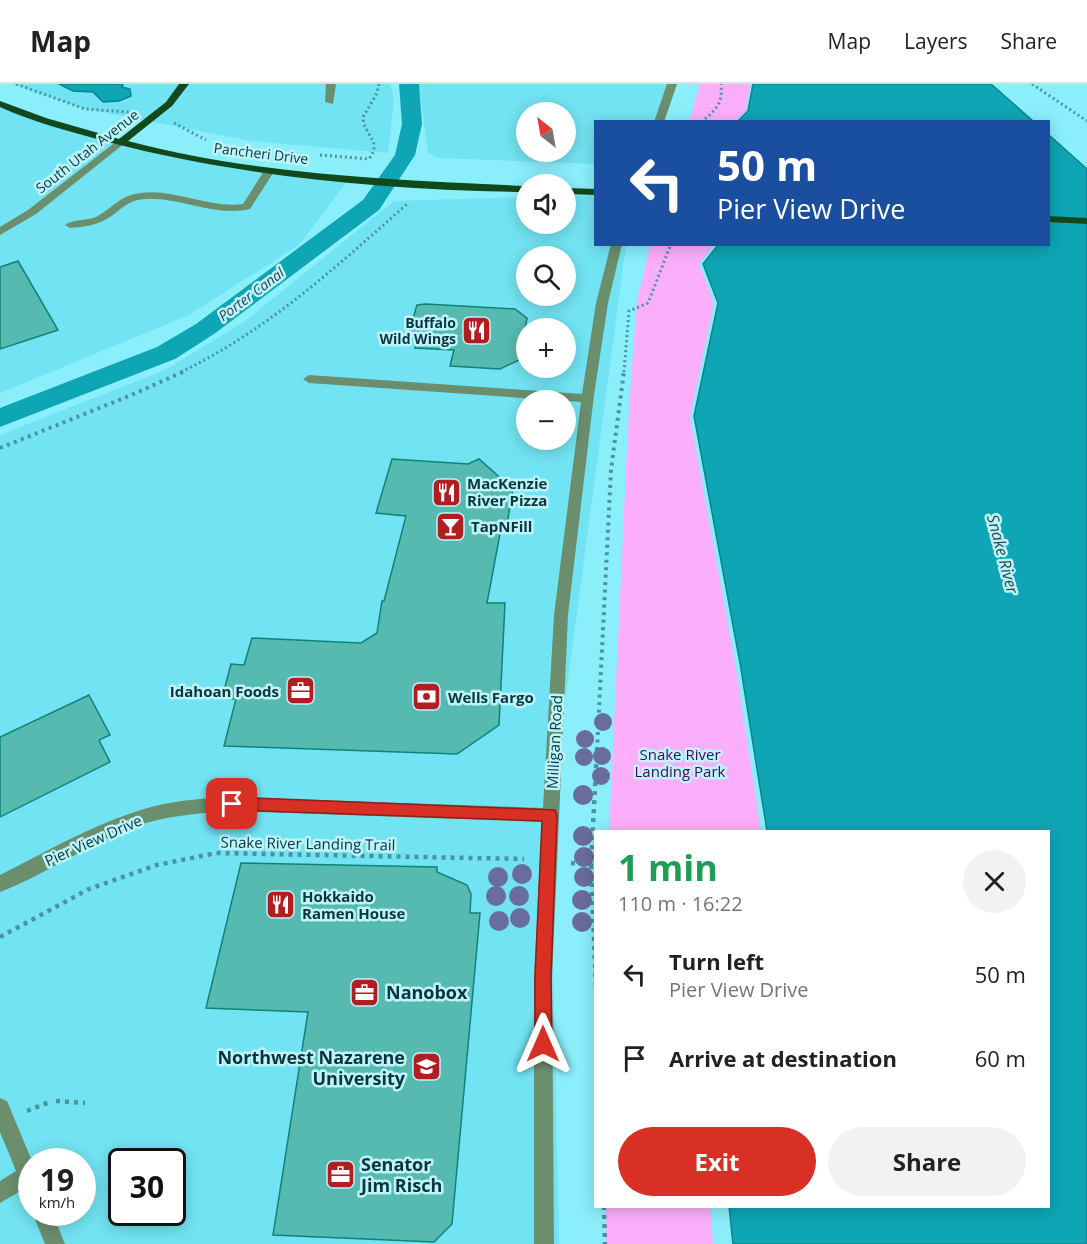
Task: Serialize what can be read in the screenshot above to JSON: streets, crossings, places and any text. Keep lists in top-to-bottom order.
{
  "streets": {
    "main road": ["South Utah Avenue", "Pancheri Drive"],
    "street": ["Milligan Road", "Pier View Drive"],
    "path": ["Snake River Landing Trail"]
  },
  "crossings": [
    ["South Utah Avenue", "Pancheri Drive"],
    ["Milligan Road", "Pier View Drive"]
  ],
  "water": ["Porter Canal", "Snake River"],
  "parks": ["Snake River Landing Park"],
  "places": {
    "restaurant": ["Buffalo Wild Wings", "MacKenzie River Pizza", "Hokkaido Ramen House"],
    "bar": ["TapNFill"],
    "office": ["Idahoan Foods", "Nanobox", "Senator Jim Risch"],
    "bank": ["Wells Fargo"],
    "school or university": ["Northwest Nazarene University"]
  },
  "north": "top left",
  "page": {
    "header": "Map",
    "nav": ["Map", "Layers", "Share"],
    "map_buttons": ["+", "−"],
    "turn": ["50 m", "Pier View Drive"],
    "heading": ["1 min", "110 m · 16:22"],
    "list": [
      {
        "name": "Turn left",
        "note": "Pier View Drive",
        "value": "50 m"
      },
      {
        "name": "Arrive at destination",
        "value": "60 m"
      }
    ],
    "buttons": ["Exit", "Share"],
    "speed": "19 km/h",
    "limit": "30"
  }
}
